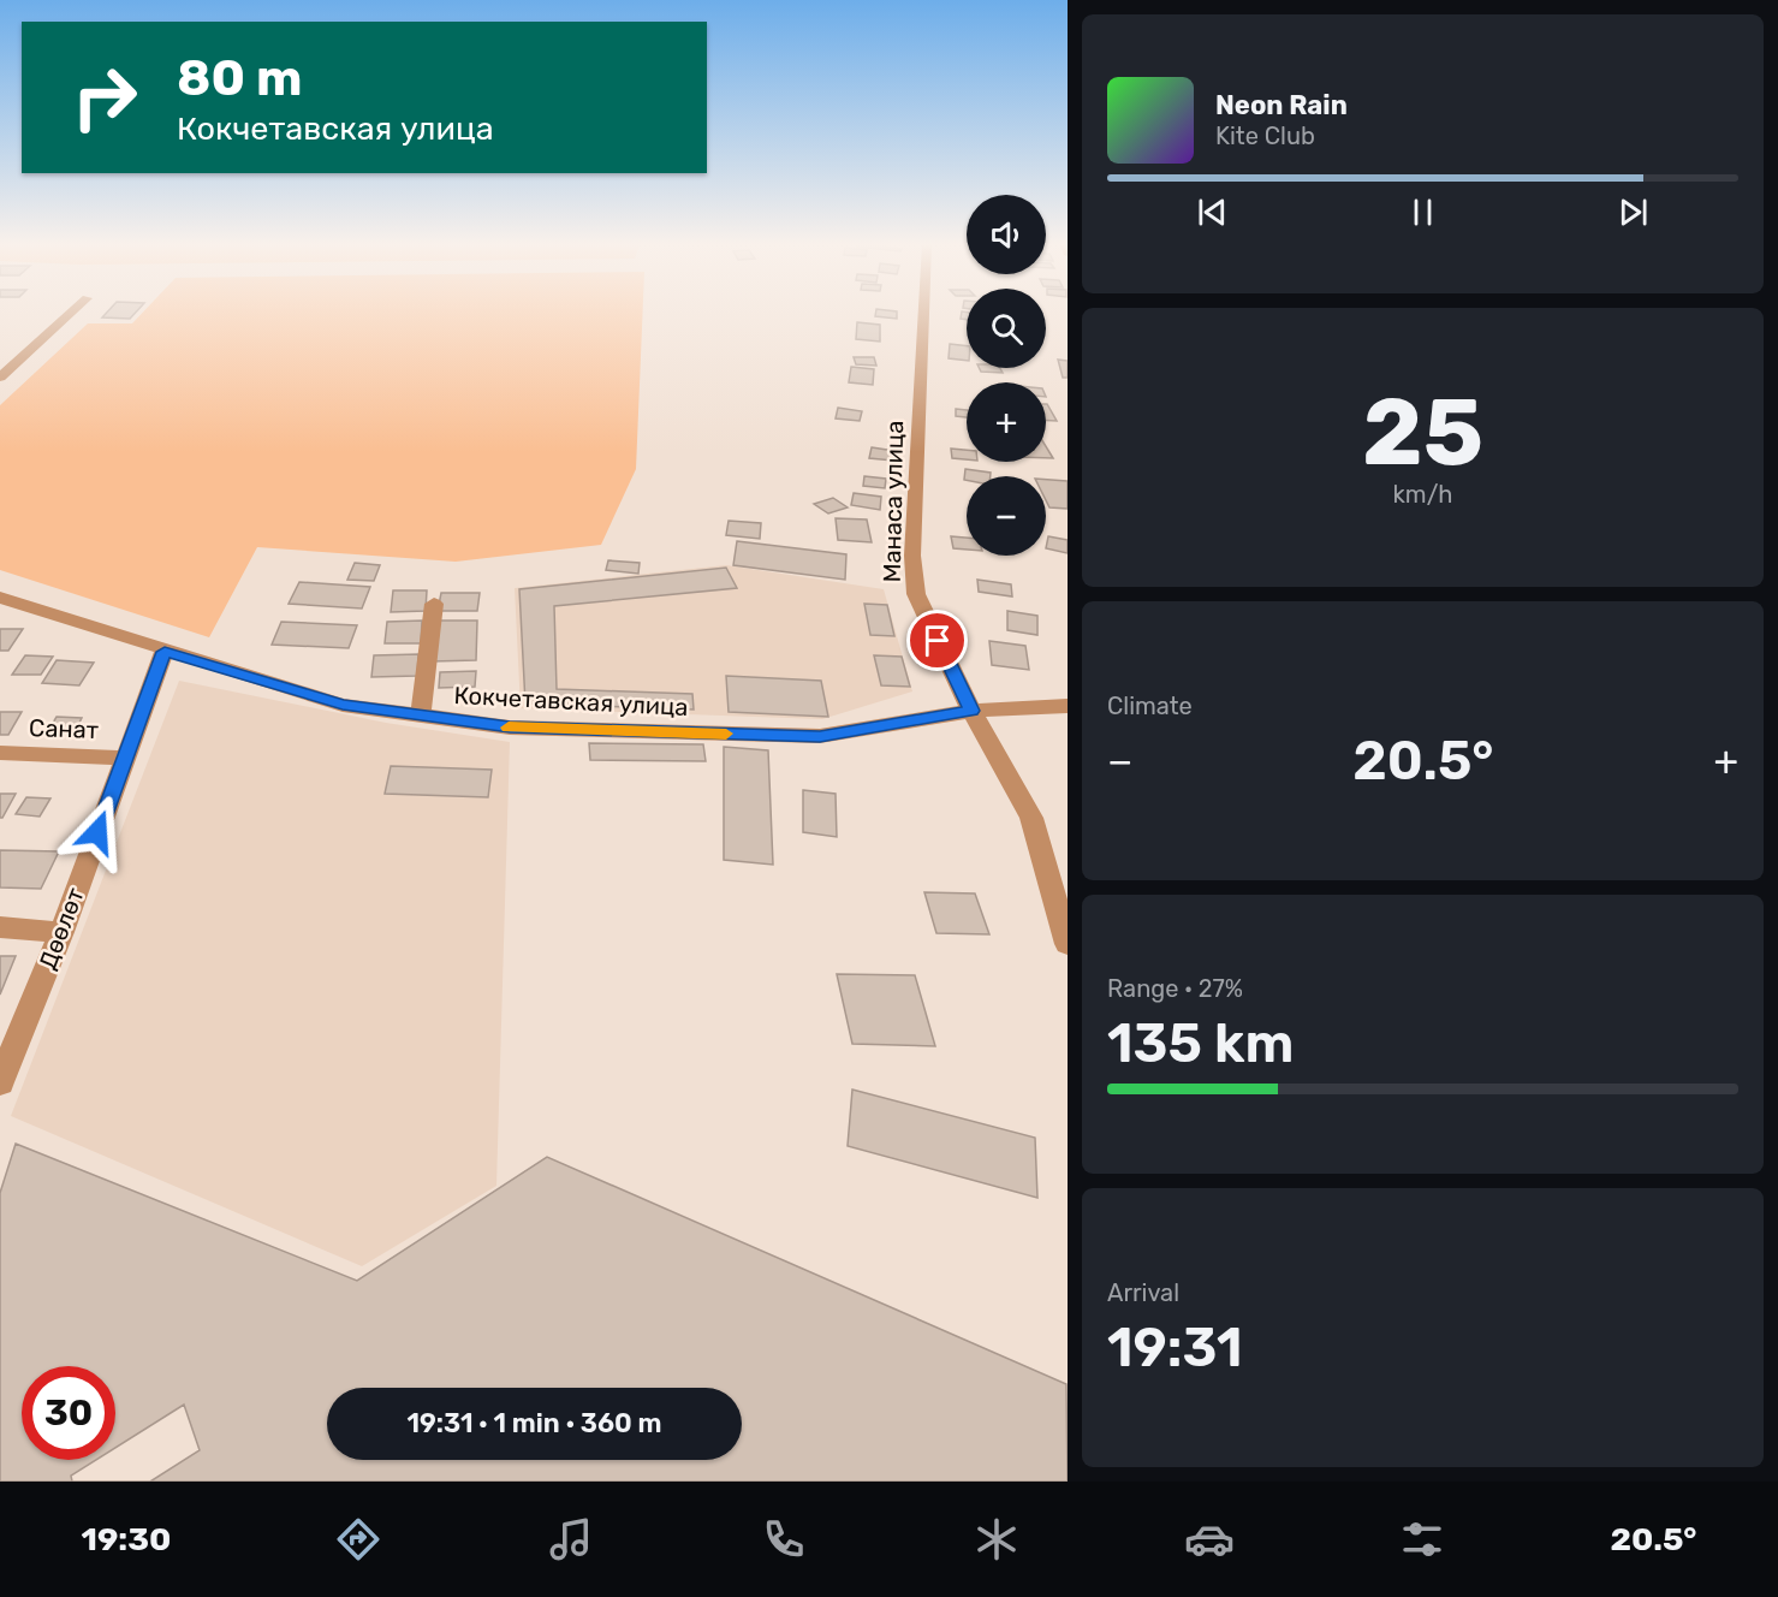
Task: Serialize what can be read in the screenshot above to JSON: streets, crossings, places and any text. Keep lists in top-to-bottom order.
{
  "streets": {
    "street": [
      "Манаса улица",
      "Кокчетавская улица",
      "Санат",
      "Дөөлөт"
    ]
  },
  "crossings": [
    ["Манаса улица", "Кокчетавская улица"],
    ["Кокчетавская улица", "Дөөлөт"],
    ["Санат", "Дөөлөт"]
  ],
  "page": {
    "turn": ["80 m", "Кокчетавская улица"],
    "song": ["Neon Rain", "Kite Club"],
    "map_buttons": ["+", "−"],
    "tile": [
      ["25", "km/h"],
      "Climate",
      ["Range · 27%", "135 km"],
      ["Arrival", "19:31"]
    ],
    "heat": ["−", "20.5°", "+"],
    "limit": "30",
    "trip": "19:31 · 1 min · 360 m",
    "tabs": ["19:30", "20.5°"]
  }
}
